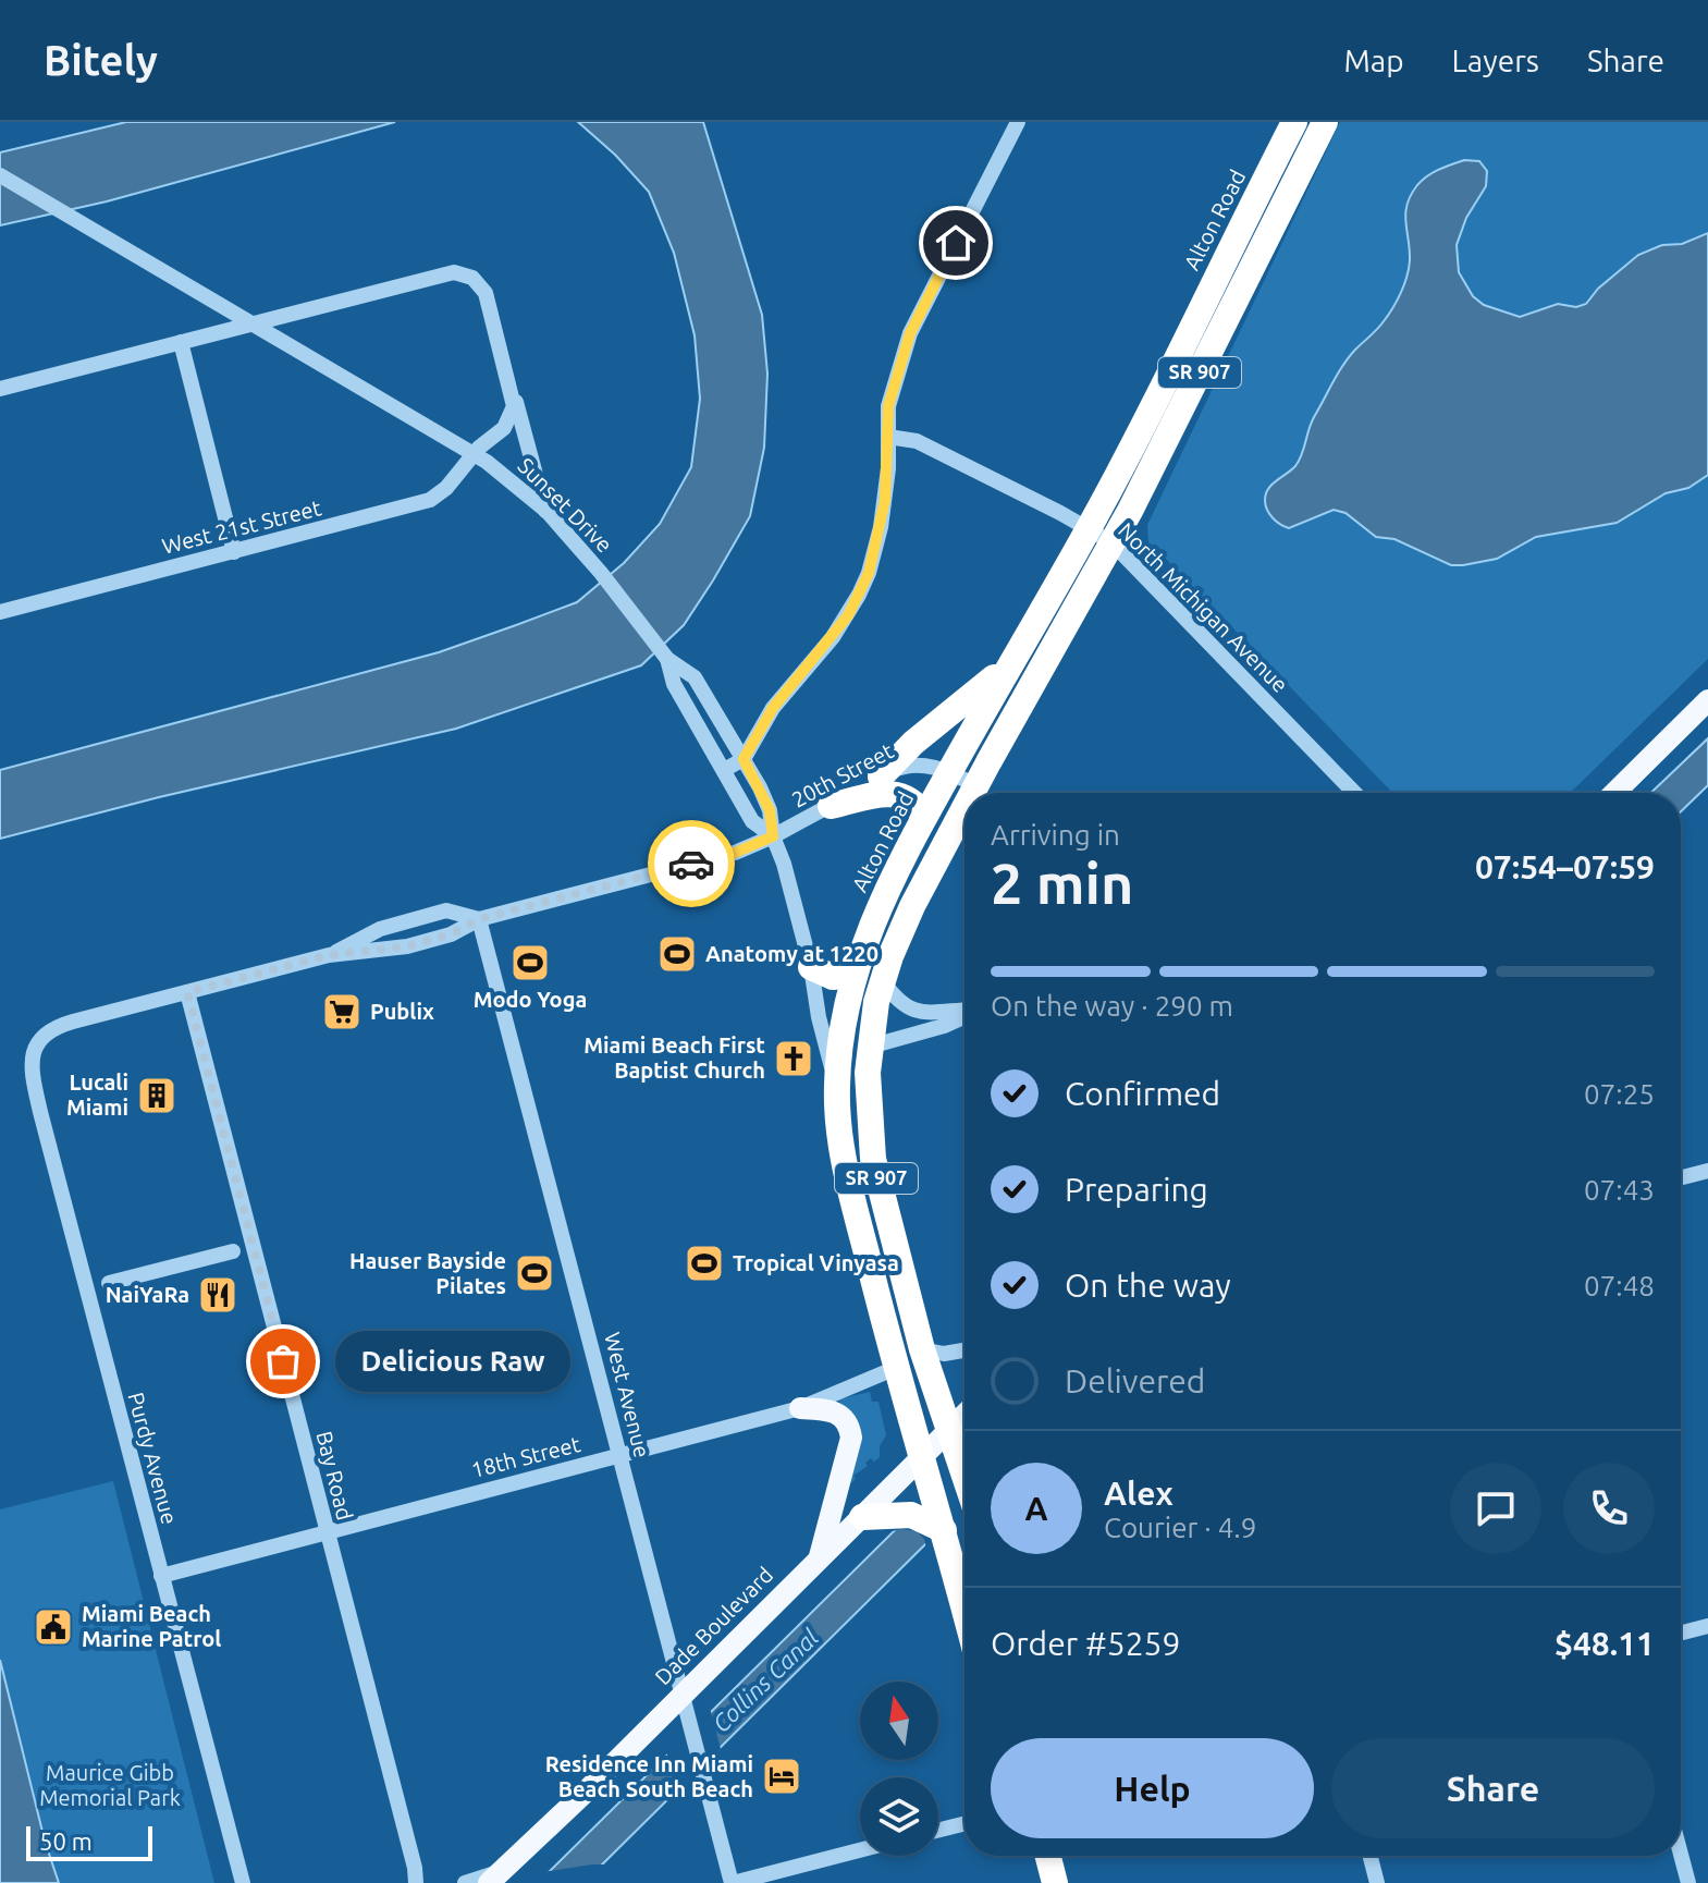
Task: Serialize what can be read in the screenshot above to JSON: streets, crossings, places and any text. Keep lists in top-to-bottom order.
{
  "streets": {
    "highway": ["Alton Road", "SR 907"],
    "main road": ["Dade Boulevard"],
    "street": [
      "Sunset Drive",
      "West 21st Street",
      "North Michigan Avenue",
      "20th Street",
      "West Avenue",
      "18th Street",
      "Purdy Avenue",
      "Bay Road"
    ]
  },
  "crossings": [
    ["Alton Road", "Sunset Drive"],
    ["Alton Road", "North Michigan Avenue"],
    ["Alton Road", "20th Street"],
    ["Alton Road", "18th Street"],
    ["Alton Road", "Dade Boulevard"],
    ["SR 907", "North Michigan Avenue"],
    ["SR 907", "20th Street"],
    ["SR 907", "Dade Boulevard"],
    ["Sunset Drive", "West 21st Street"],
    ["Sunset Drive", "20th Street"],
    ["20th Street", "West Avenue"],
    ["20th Street", "Purdy Avenue"],
    ["20th Street", "Bay Road"],
    ["West Avenue", "18th Street"],
    ["West Avenue", "Dade Boulevard"],
    ["18th Street", "Purdy Avenue"],
    ["18th Street", "Bay Road"]
  ],
  "water": ["Collins Canal"],
  "parks": ["Maurice Gibb Memorial Park"],
  "places": {
    "sports": [
      "Anatomy at 1220",
      "Modo Yoga",
      "Tropical Vinyasa",
      "Hauser Bayside Pilates"
    ],
    "supermarket": ["Publix"],
    "church": ["Miami Beach First Baptist Church"],
    "building": ["Lucali Miami"],
    "restaurant": ["NaiYaRa"],
    "other": ["Delicious Raw"],
    "public building": ["Miami Beach Marine Patrol"],
    "hotel": ["Residence Inn Miami Beach South Beach"]
  },
  "scale_bar": "50 m",
  "north": "top",
  "page": {
    "header": "Bitely",
    "nav": ["Map", "Layers", "Share"],
    "heading": ["2 min", "Arriving in", "07:54–07:59"],
    "panel": [
      "Alex",
      "Courier · 4.9",
      "Order #5259",
      "$48.11"
    ],
    "bar": "On the way · 290 m",
    "list": [
      ["Confirmed", "07:25"],
      ["Preparing", "07:43"],
      ["On the way", "07:48"],
      "Delivered"
    ],
    "bubble": "Delicious Raw",
    "round": "A",
    "buttons": ["Help", "Share"],
    "scale": "50 m"
  }
}
